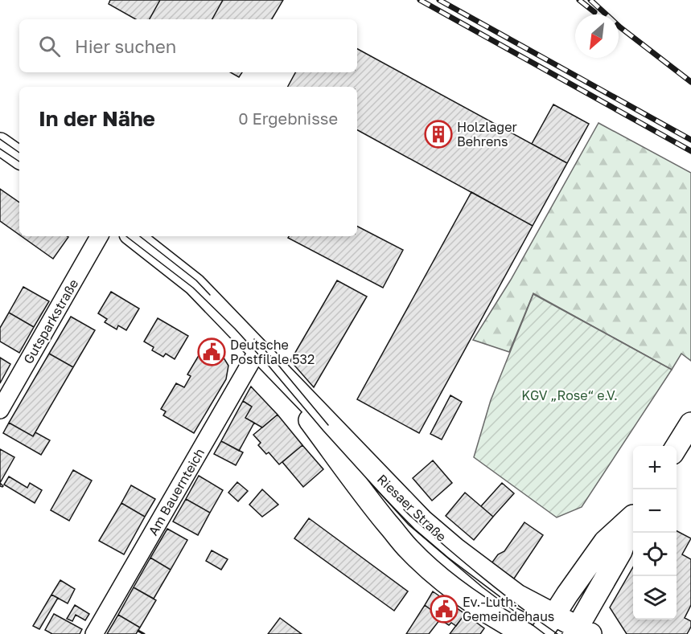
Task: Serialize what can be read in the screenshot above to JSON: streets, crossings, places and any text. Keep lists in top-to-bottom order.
{
  "streets": {
    "main road": ["Riesaer Straße"],
    "street": ["Gutsparkstraße", "Am Bauernteich"]
  },
  "crossings": [
    ["Am Bauernteich", "Riesaer Straße"]
  ],
  "parks": ["KGV „Rose“ e.V."],
  "places": {
    "building": ["Holzlager Behrens"],
    "public building": ["Deutsche Postfilale 532", "Ev.-Luth. Gemeindehaus"]
  },
  "north": "bottom left",
  "page": {
    "search": "Hier suchen",
    "heading": ["In der Nähe", "0 Ergebnisse"],
    "map_buttons": ["+", "−"]
  }
}
